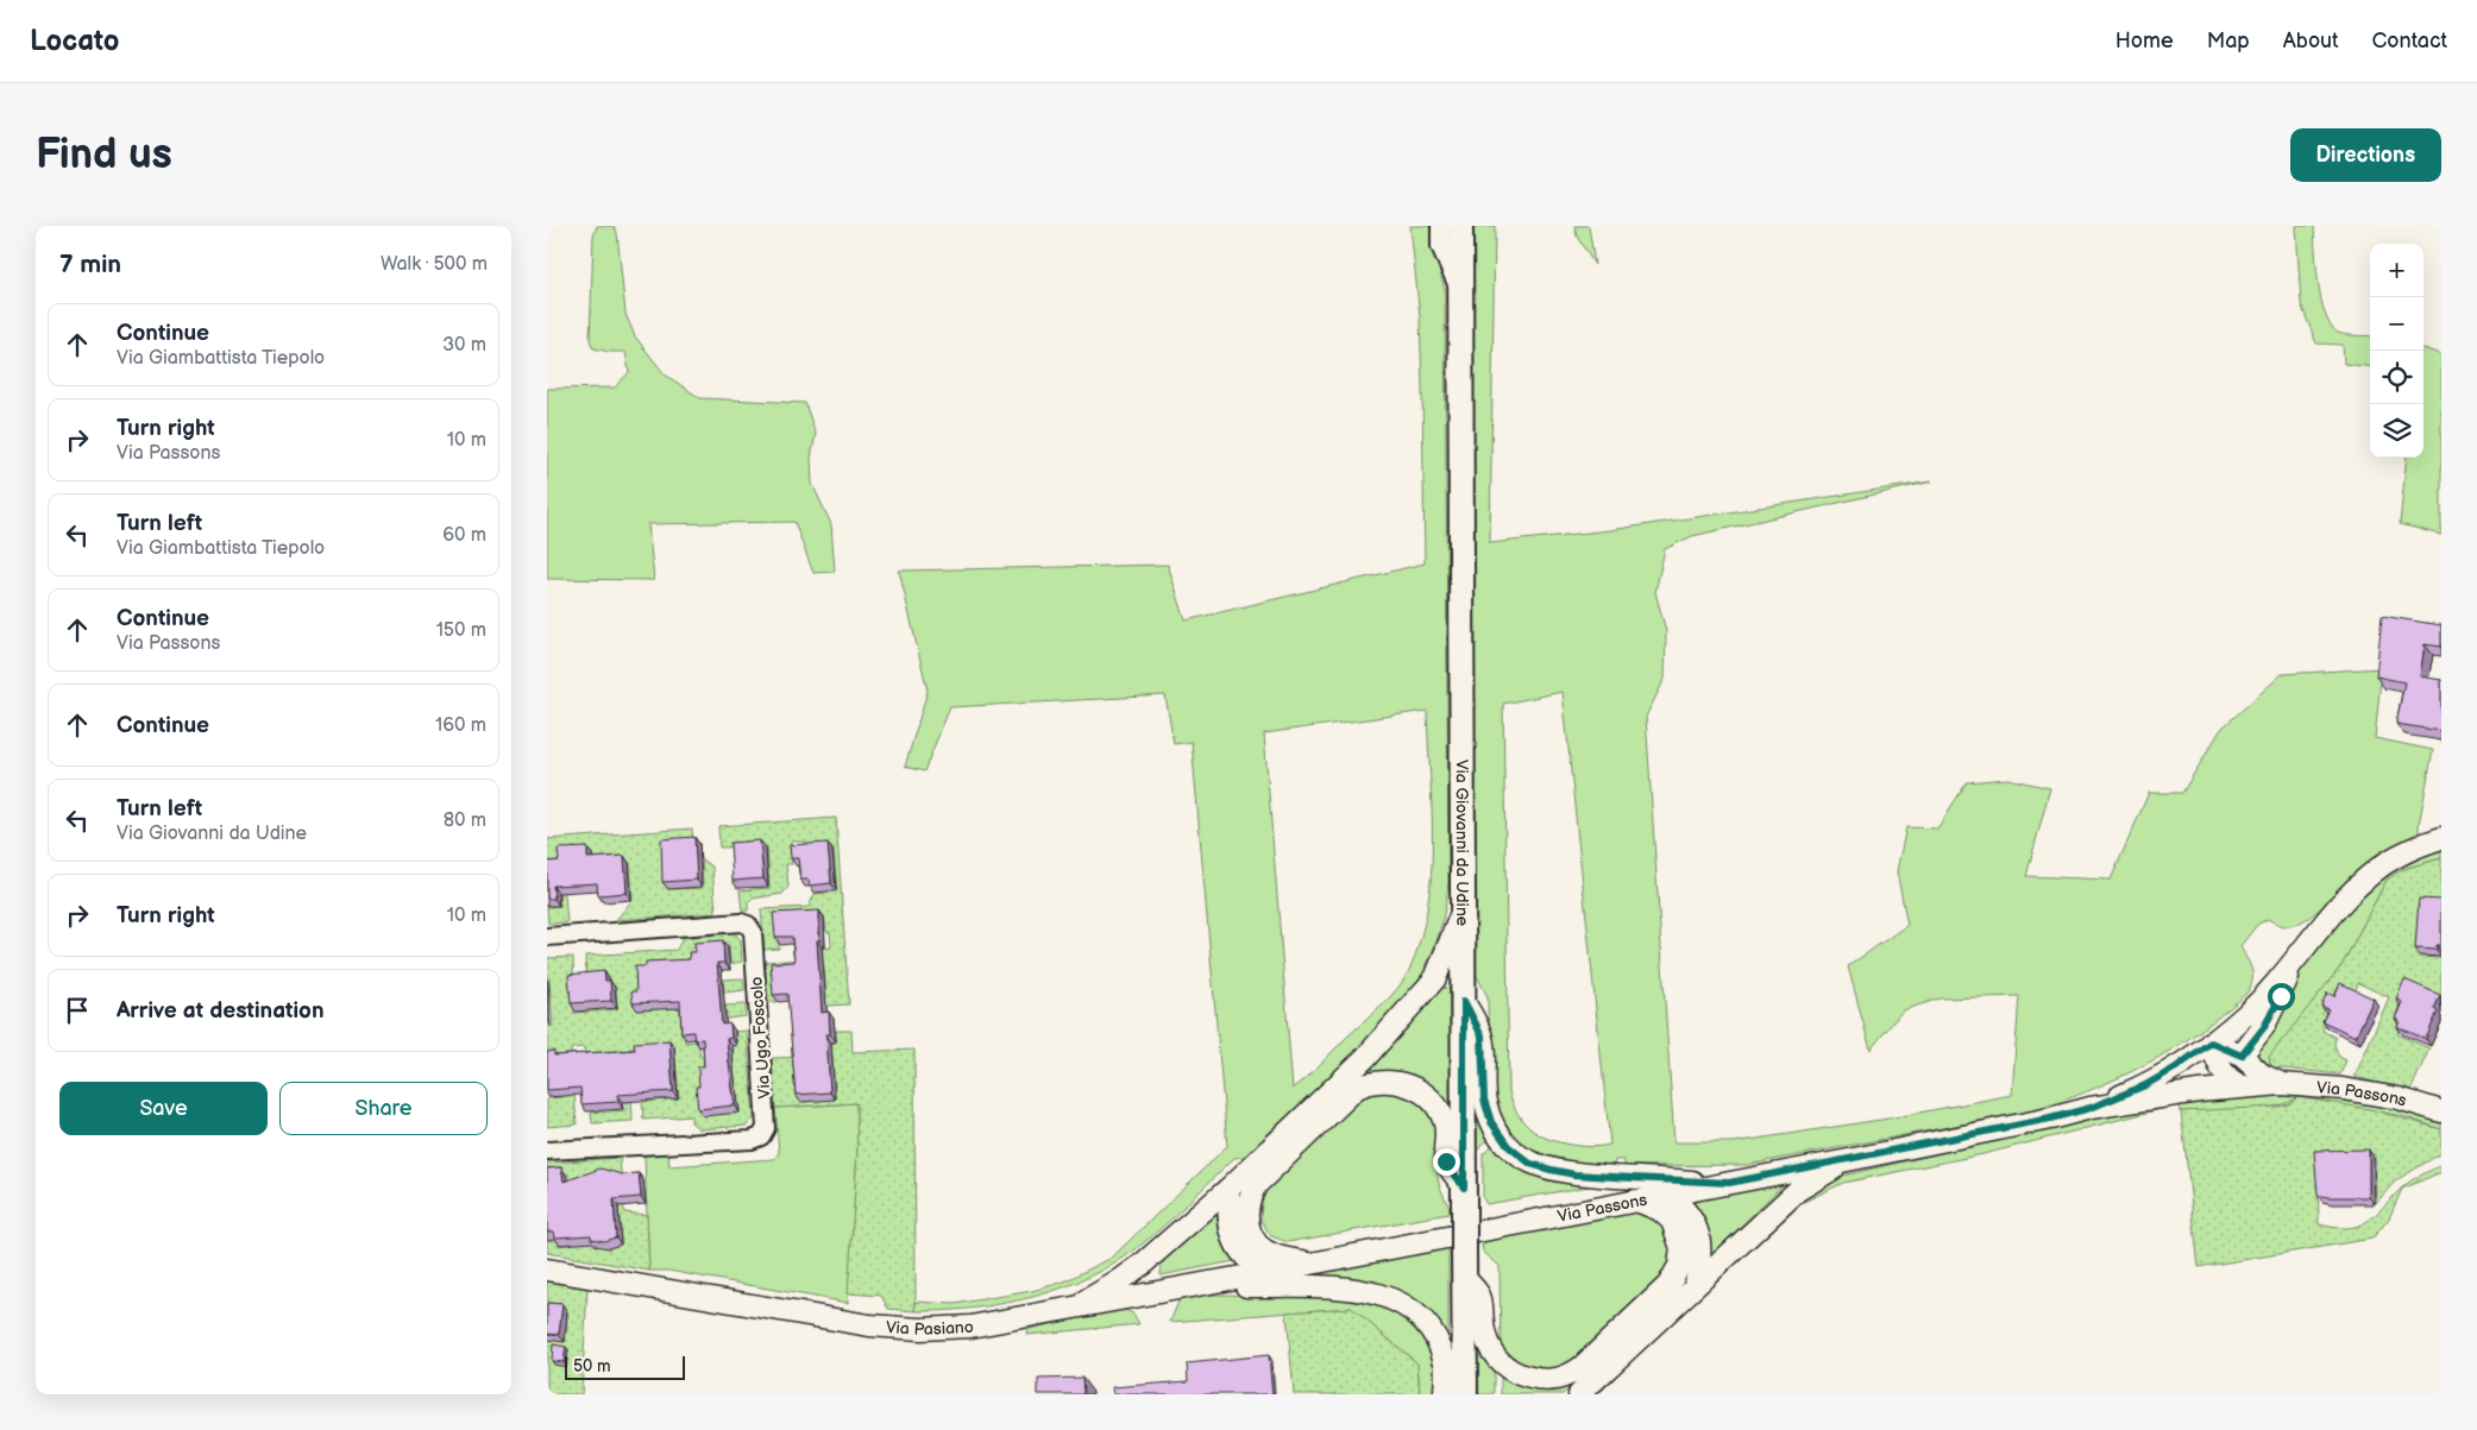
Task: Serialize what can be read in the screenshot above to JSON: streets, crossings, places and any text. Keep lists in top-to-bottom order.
{
  "streets": {
    "main road": ["Via Giovanni da Udine"],
    "street": ["Via Ugo Foscolo", "Via Passons", "Via Pasiano"]
  },
  "crossings": [
    ["Via Passons", "Via Pasiano"]
  ],
  "scale_bar": "50 m",
  "page": {
    "header": "Locato",
    "nav": [
      "Home",
      "Map",
      "About",
      "Contact"
    ],
    "buttons": [
      "Directions",
      ["Save", "Share"]
    ],
    "title": "Find us",
    "heading": ["7 min", "Walk · 500 m"],
    "map_buttons": ["+", "−"],
    "list": [
      ["Continue", "Via Giambattista Tiepolo", "30 m"],
      ["Turn right", "Via Passons", "10 m"],
      ["Turn left", "Via Giambattista Tiepolo", "60 m"],
      ["Continue", "Via Passons", "150 m"],
      ["Continue", "160 m"],
      ["Turn left", "Via Giovanni da Udine", "80 m"],
      ["Turn right", "10 m"],
      "Arrive at destination"
    ],
    "scale": "50 m"
  }
}
